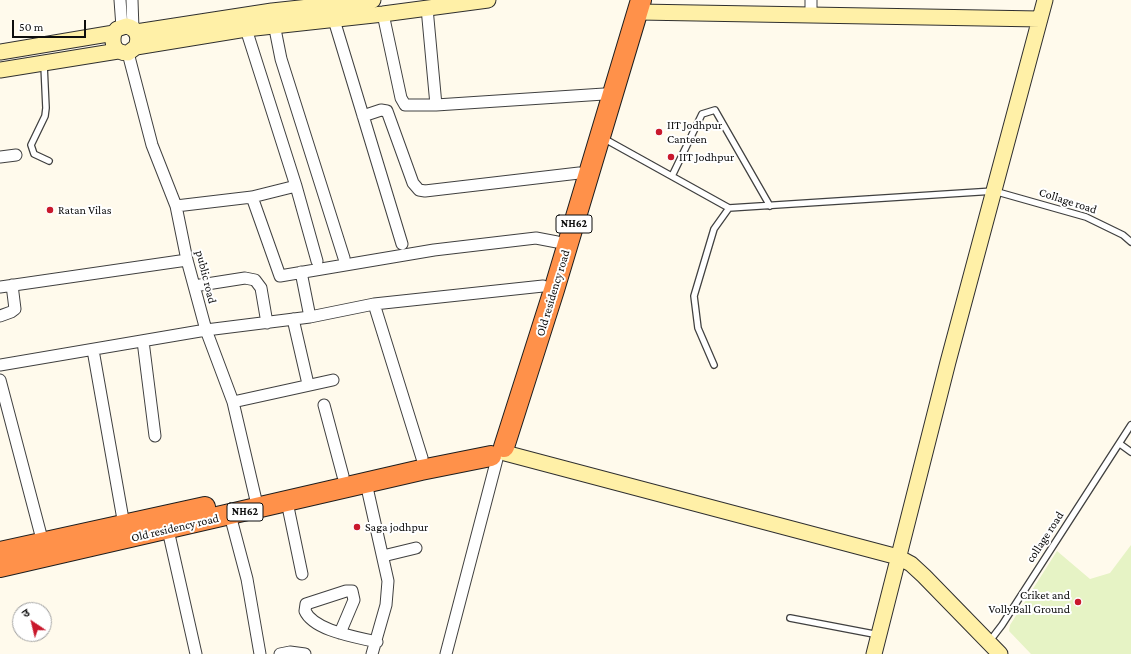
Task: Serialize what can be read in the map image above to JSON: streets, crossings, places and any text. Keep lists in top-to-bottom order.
{
  "streets": {
    "highway": ["NH62", "Old residency road"],
    "street": ["public road"],
    "lane": ["Collage road", "collage road"]
  },
  "crossings": [
    ["public road", "Old residency road"]
  ],
  "places": [
    "IIT Jodhpur Canteen",
    "IIT Jodhpur",
    "Ratan Vilas",
    "Saga jodhpur",
    "Criket and VollyBall Ground"
  ],
  "scale_bar": "50 m",
  "north": "top left"
}
